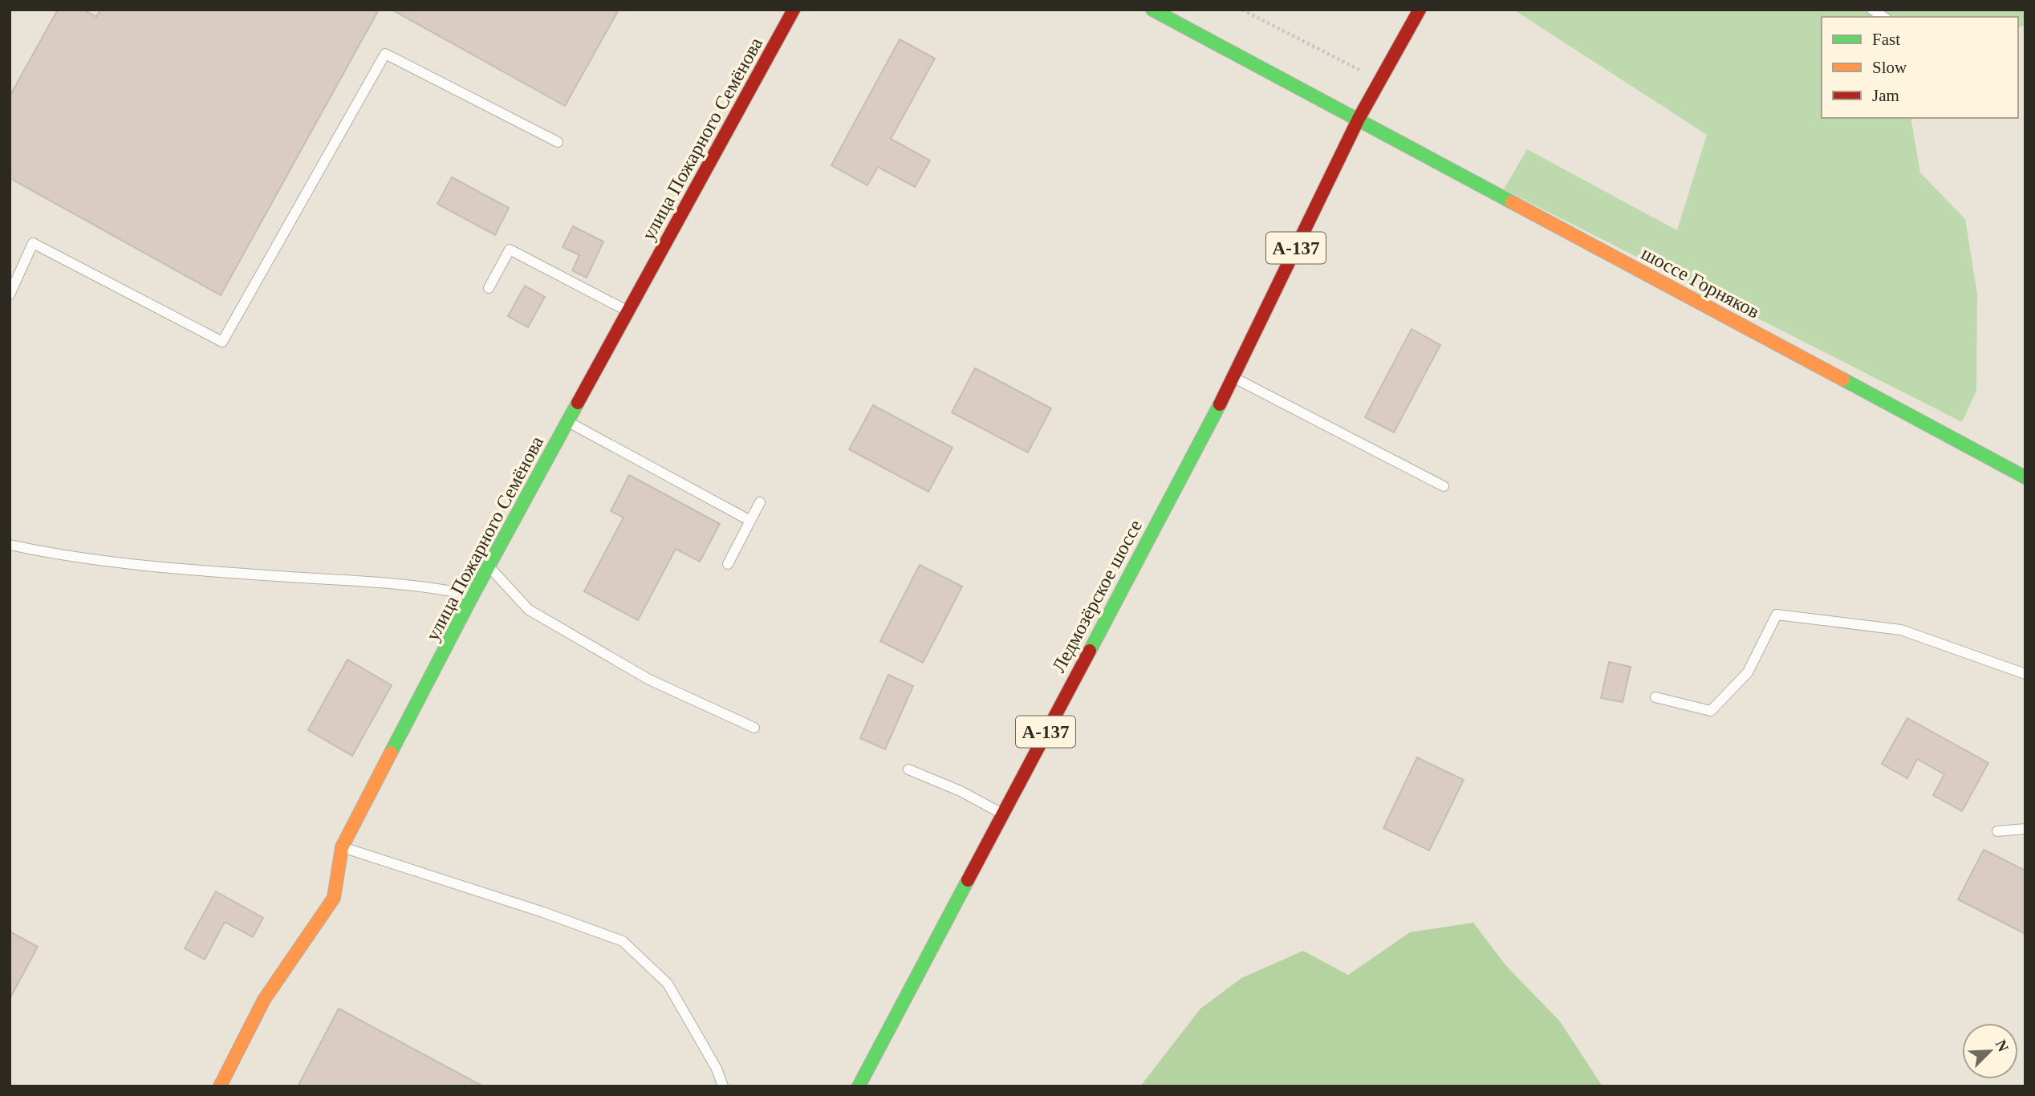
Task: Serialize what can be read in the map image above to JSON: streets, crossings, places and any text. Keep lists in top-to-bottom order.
{
  "streets": {
    "main road": [
      "улица Пожарного Семёнова",
      "А-137",
      "шоссе Горняков",
      "Ледмозёрское шоссе"
    ]
  },
  "crossings": [
    ["А-137", "шоссе Горняков"],
    ["А-137", "Ледмозёрское шоссе"],
    ["шоссе Горняков", "Ледмозёрское шоссе"]
  ],
  "legend": ["Fast", "Slow", "Jam"],
  "north": "top right"
}
